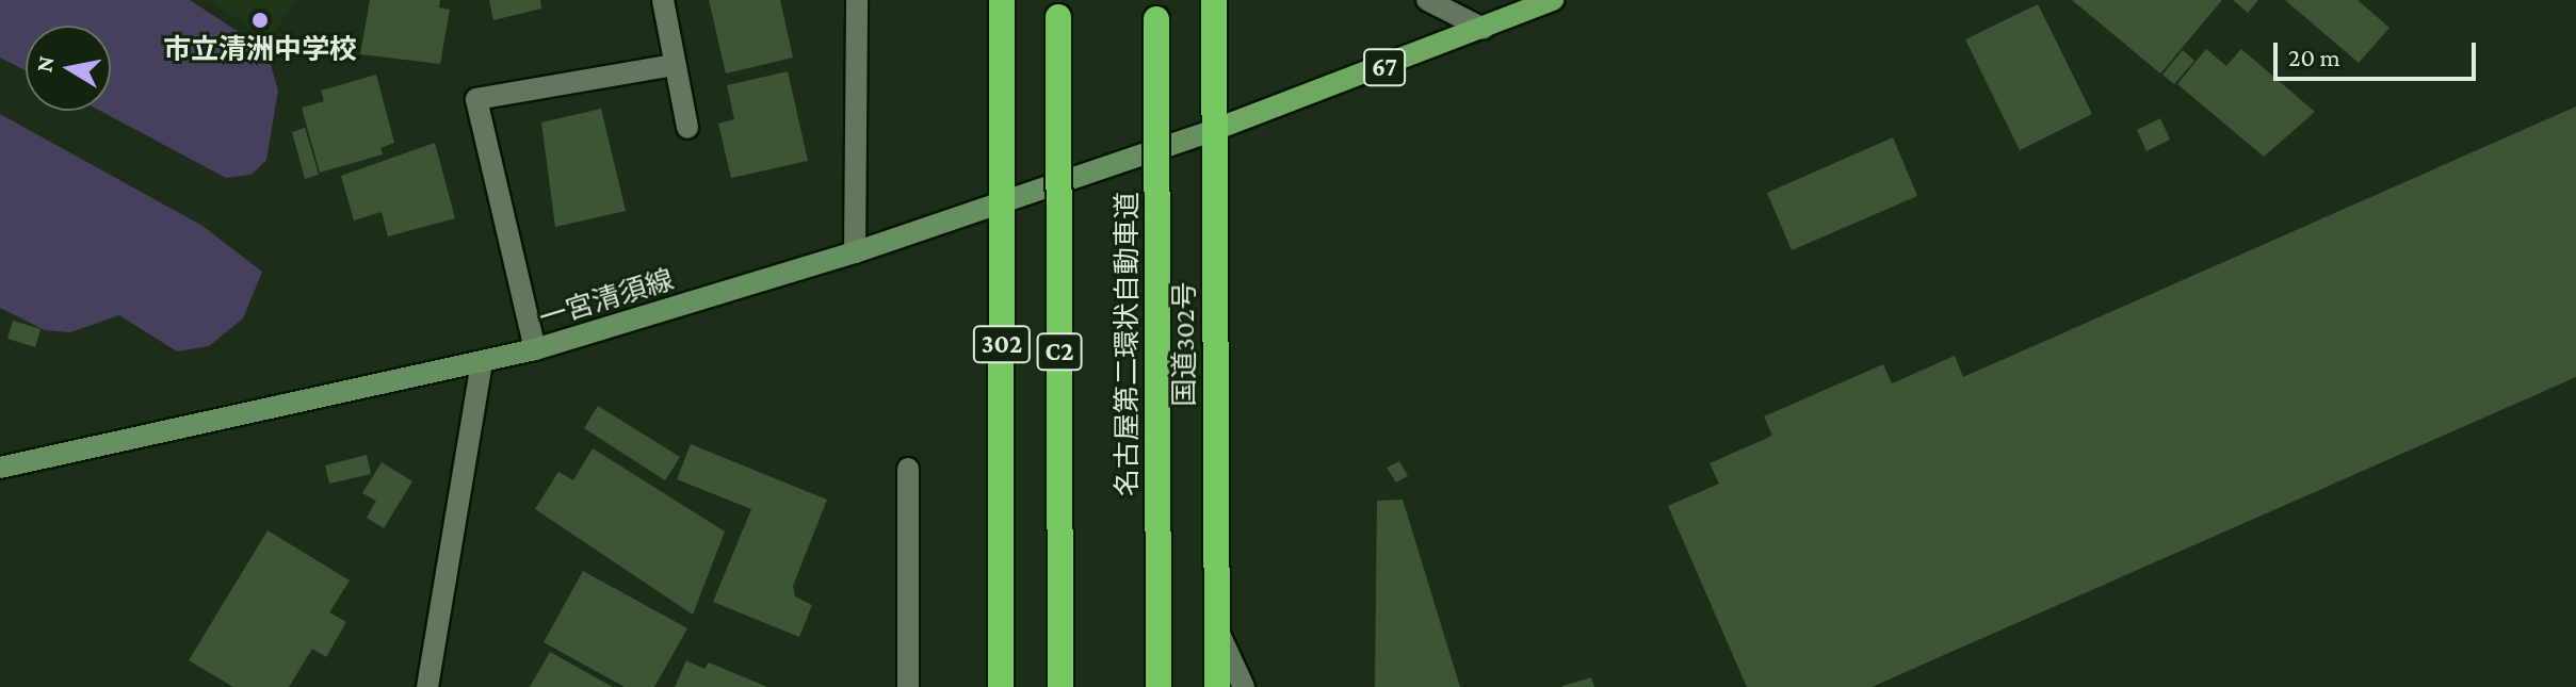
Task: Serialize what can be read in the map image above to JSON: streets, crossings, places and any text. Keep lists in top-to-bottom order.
{
  "streets": {
    "highway": [
      "302",
      "名古屋第二環状自動車道",
      "国道302号",
      "C2"
    ],
    "main road": ["67", "一宮清須線"]
  },
  "crossings": [
    ["67", "一宮清須線"],
    ["67", "国道302号"],
    ["一宮清須線", "302"],
    ["一宮清須線", "国道302号"]
  ],
  "places": ["市立清洲中学校"],
  "scale_bar": "20 m",
  "north": "left"
}
